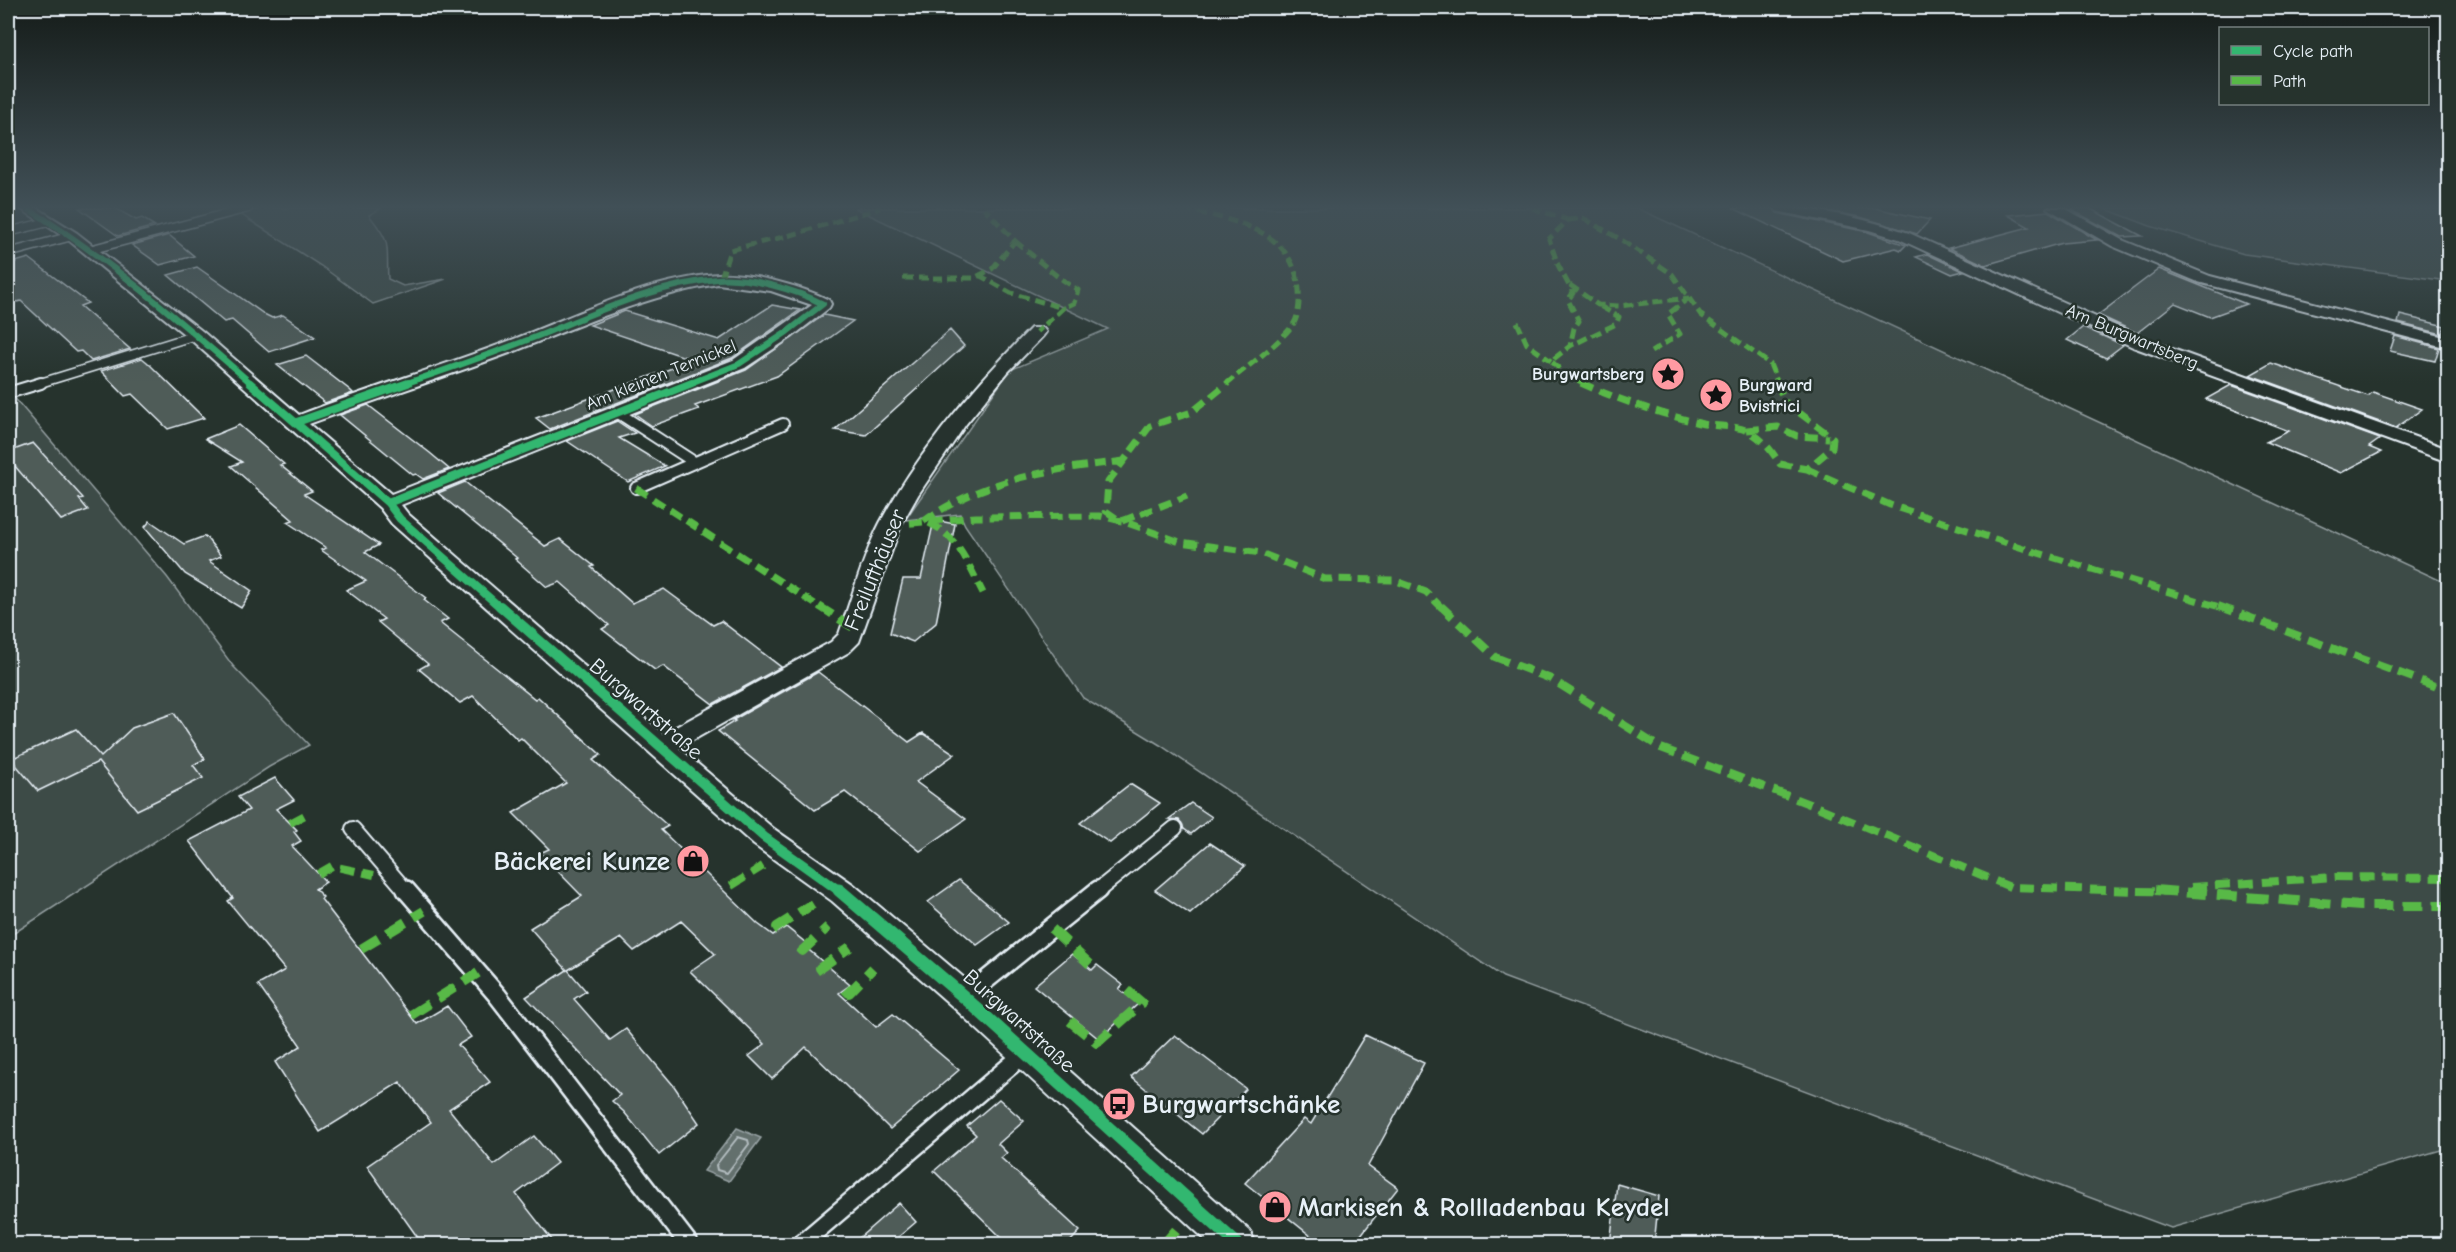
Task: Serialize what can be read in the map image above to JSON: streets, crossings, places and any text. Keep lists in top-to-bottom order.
{
  "streets": {
    "street": [
      "Am Burgwartsberg",
      "Am kleinen Ternickel",
      "Freilufthäuser",
      "Burgwartstraße"
    ]
  },
  "crossings": [
    ["Am kleinen Ternickel", "Burgwartstraße"],
    ["Freilufthäuser", "Burgwartstraße"]
  ],
  "places": {
    "place": ["Burgwartsberg", "Burgward Bvistrici"],
    "shop": ["Bäckerei Kunze", "Markisen & Rollladenbau Keydel"],
    "bus stop": ["Burgwartschänke"]
  },
  "legend": ["Cycle path", "Path"]
}
